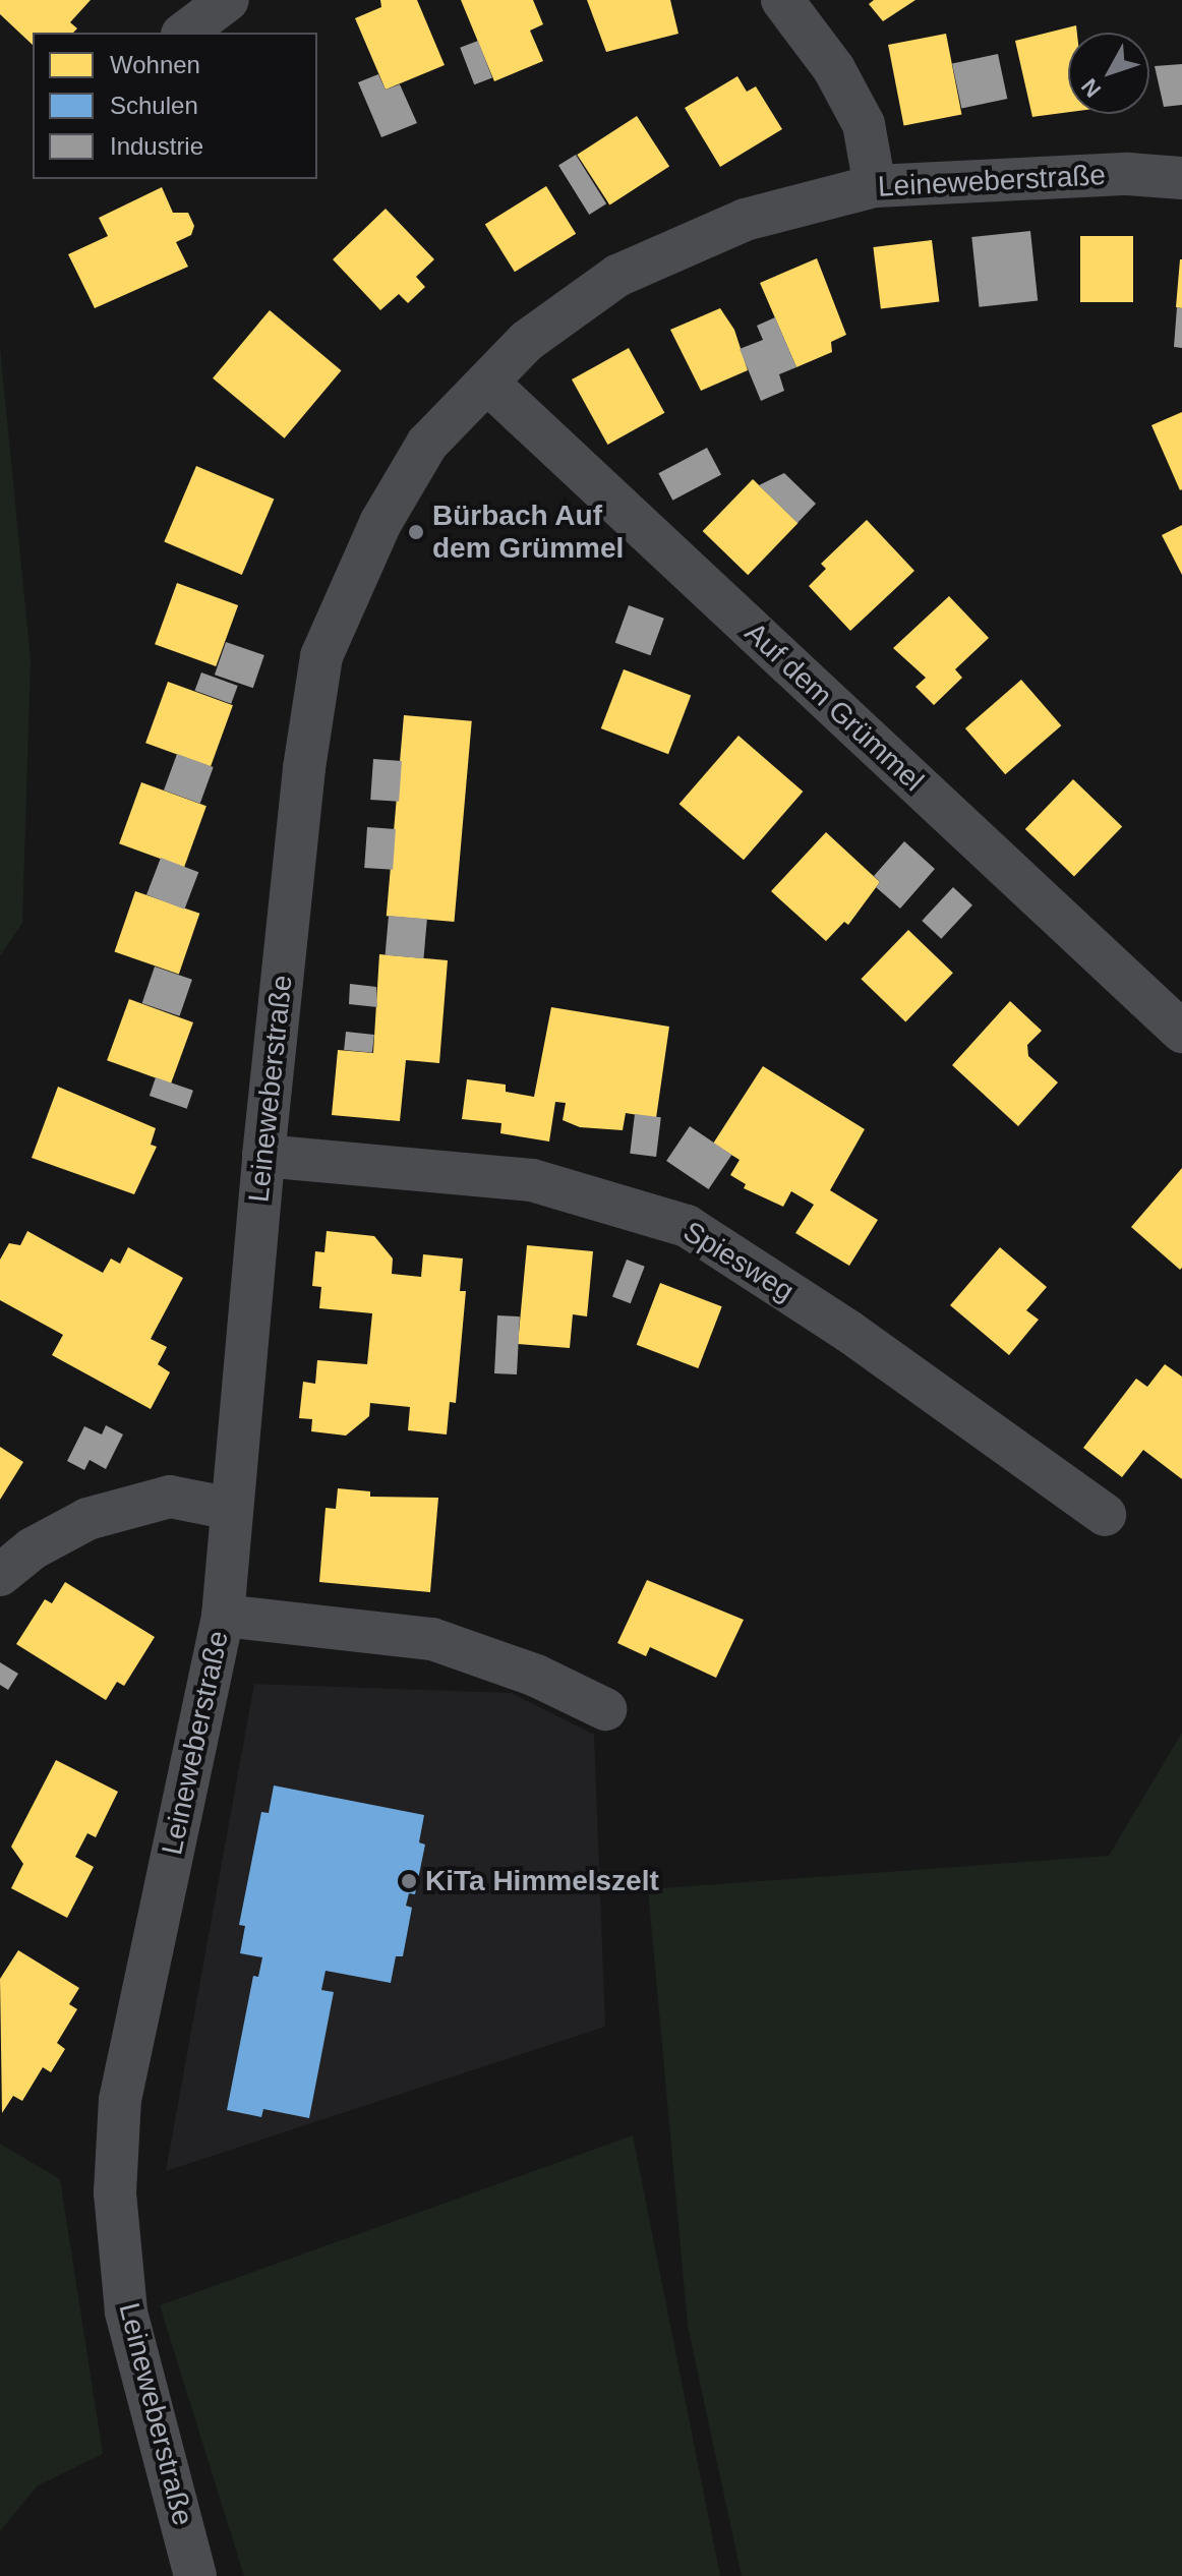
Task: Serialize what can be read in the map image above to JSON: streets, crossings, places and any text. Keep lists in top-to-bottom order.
{
  "streets": {
    "street": ["Leineweberstraße", "Auf dem Grümmel", "Spiesweg"]
  },
  "crossings": [
    ["Leineweberstraße", "Auf dem Grümmel"],
    ["Leineweberstraße", "Spiesweg"]
  ],
  "places": ["Bürbach Auf dem Grümmel", "KiTa Himmelszelt"],
  "legend": ["Wohnen", "Schulen", "Industrie"],
  "north": "bottom left"
}
